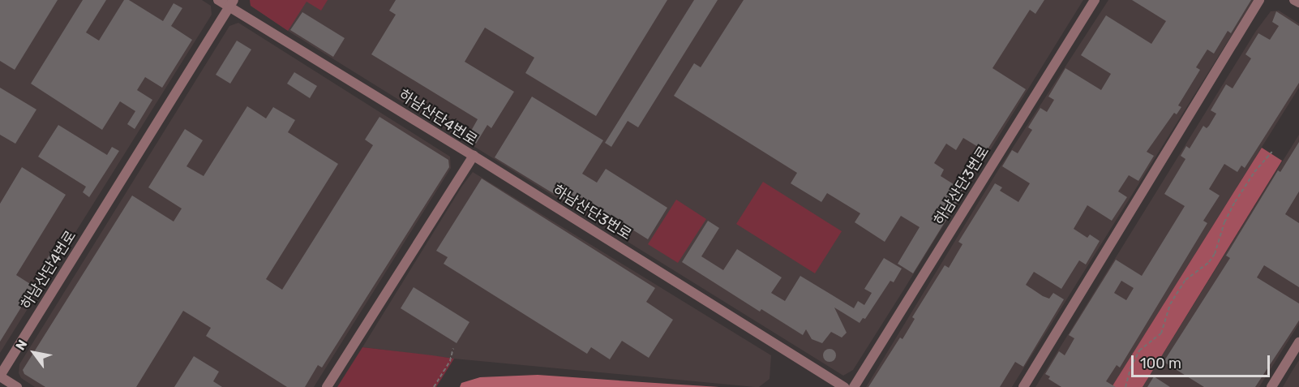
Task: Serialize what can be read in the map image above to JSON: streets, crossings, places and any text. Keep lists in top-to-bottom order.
{
  "streets": {
    "street": ["하남산단4번로", "하남산단3번로"]
  },
  "crossings": [
    ["하남산단4번로", "하남산단3번로"]
  ],
  "scale_bar": "100 m",
  "north": "top left"
}
